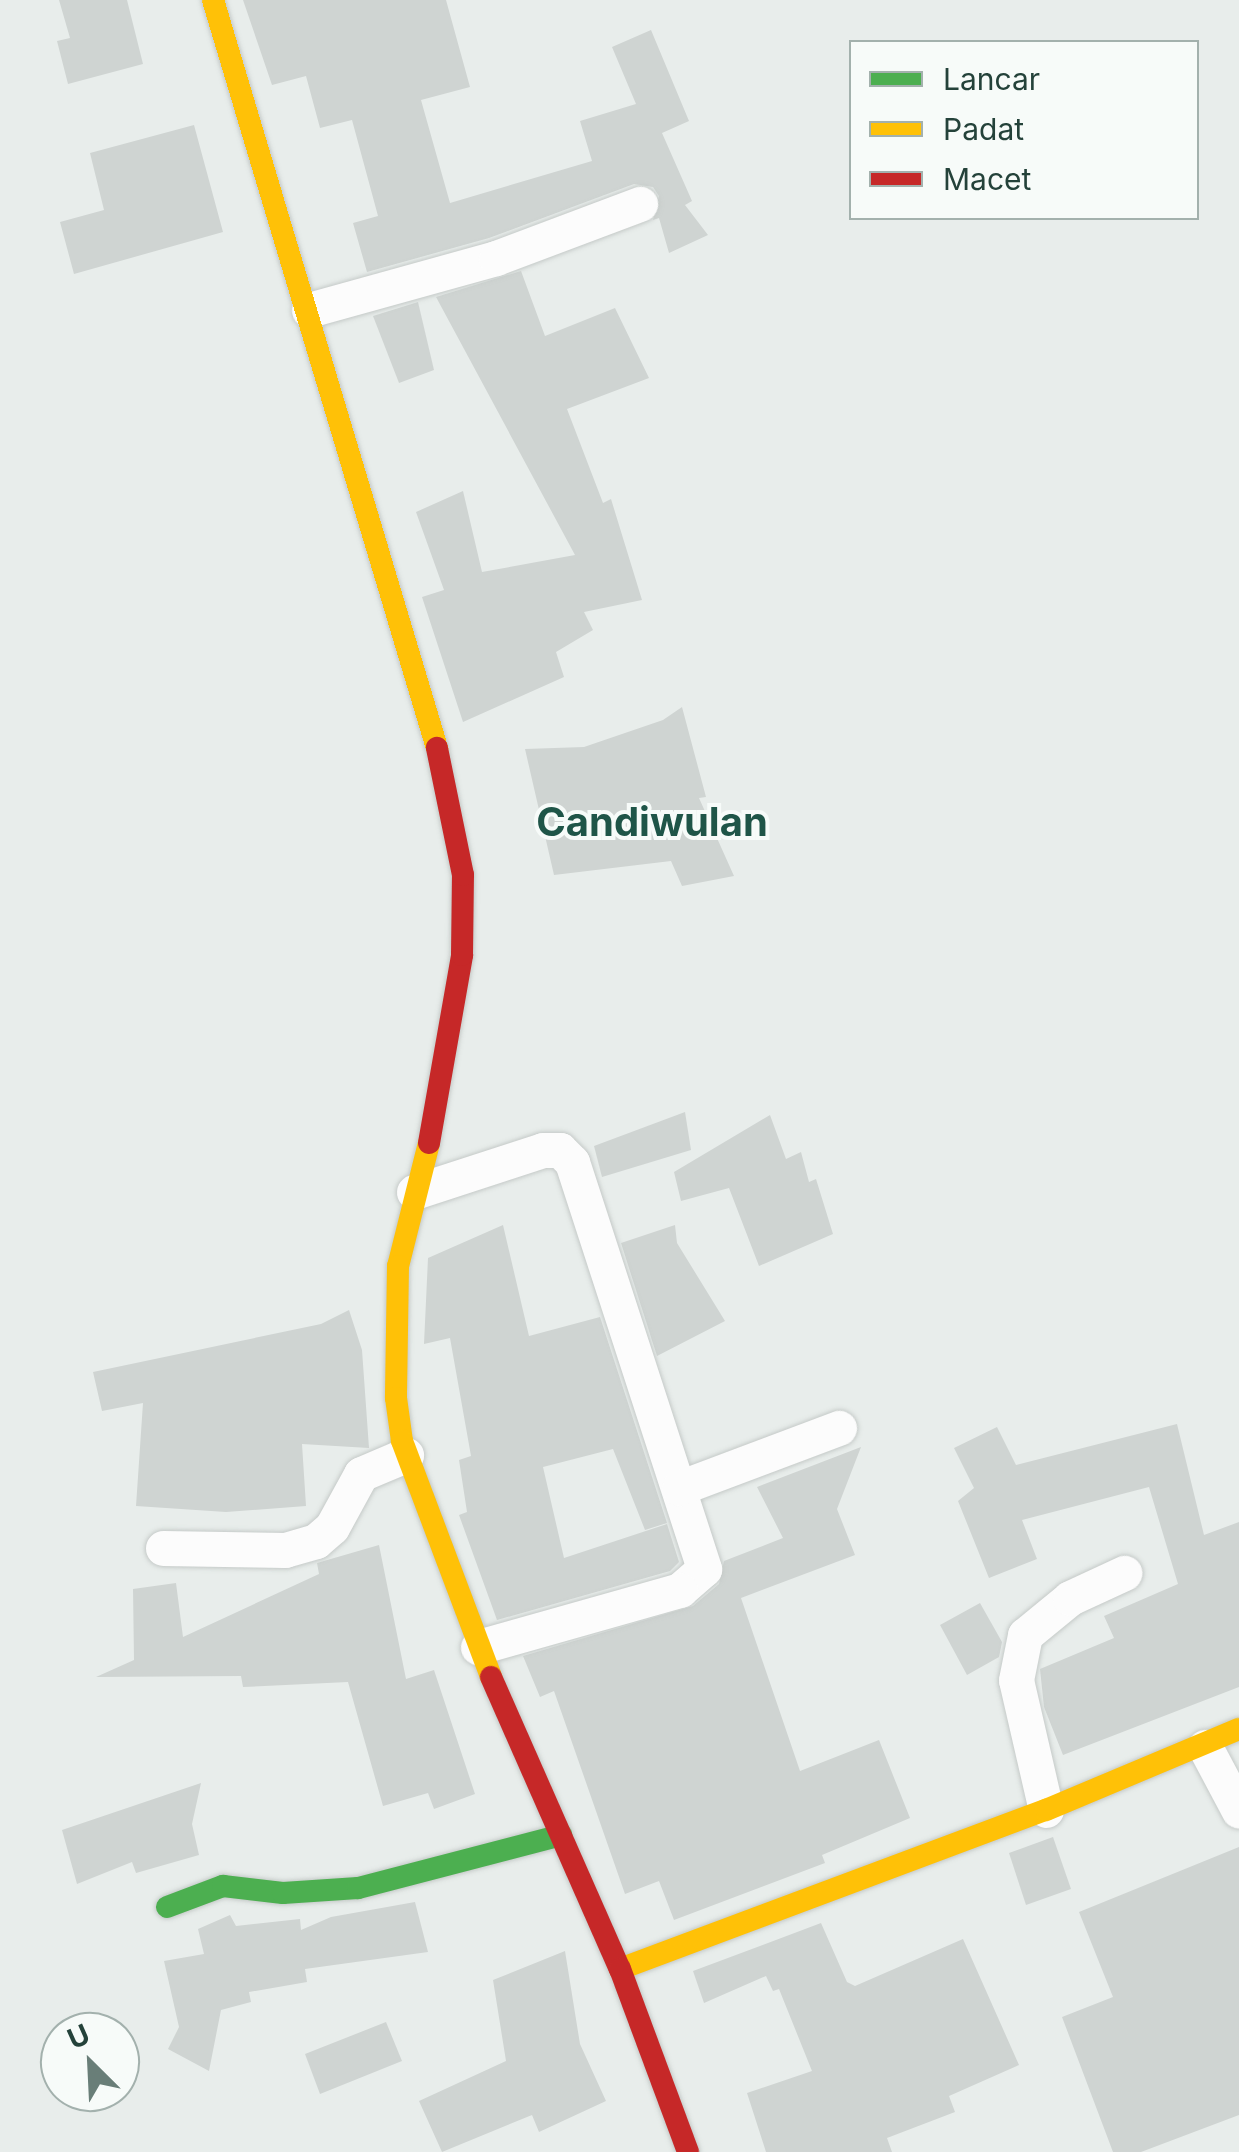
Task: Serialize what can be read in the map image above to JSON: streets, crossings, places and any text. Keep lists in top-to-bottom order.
{
  "districts": ["Candiwulan"],
  "legend": ["Lancar", "Padat", "Macet"],
  "north": "top left"
}
